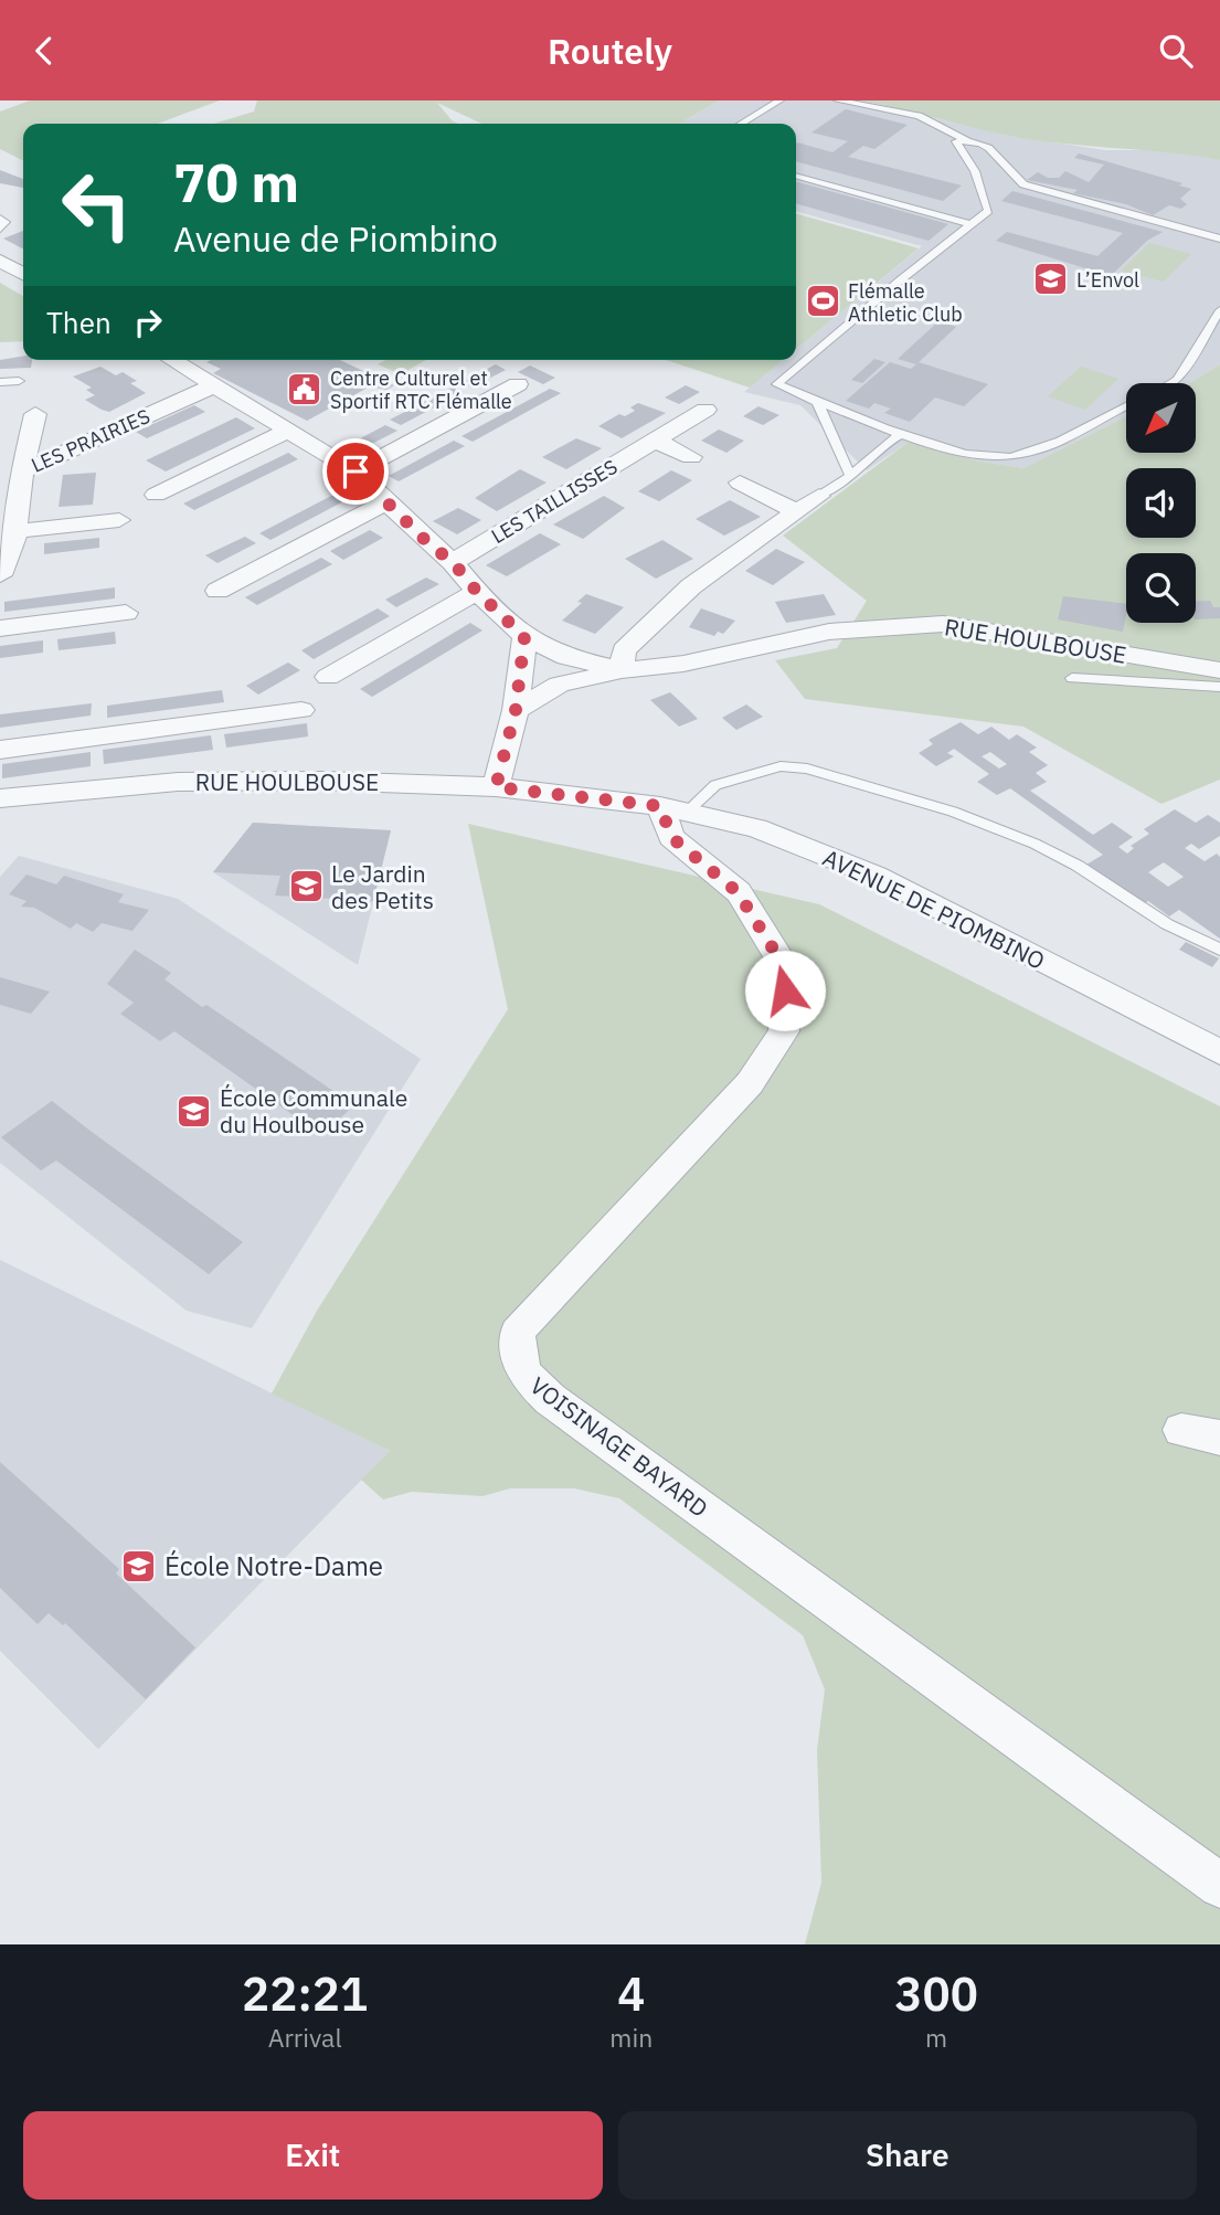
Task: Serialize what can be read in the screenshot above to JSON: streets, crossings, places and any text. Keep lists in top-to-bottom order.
{
  "streets": {
    "street": [
      "LES PRAIRIES",
      "LES TAILLISSES",
      "RUE HOULBOUSE",
      "AVENUE DE PIOMBINO",
      "VOISINAGE BAYARD"
    ]
  },
  "crossings": [
    ["LES PRAIRIES", "RUE HOULBOUSE"],
    ["LES TAILLISSES", "RUE HOULBOUSE"],
    ["RUE HOULBOUSE", "AVENUE DE PIOMBINO"],
    ["AVENUE DE PIOMBINO", "VOISINAGE BAYARD"]
  ],
  "places": {
    "school or university": [
      "L’Envol",
      "Le Jardin des Petits",
      "École Communale du Houlbouse",
      "École Notre-Dame"
    ],
    "sports": ["Flémalle Athletic Club"],
    "public building": ["Centre Culturel et Sportif RTC Flémalle"]
  },
  "north": "bottom left",
  "page": {
    "header": "Routely",
    "turn": ["70 m", "Avenue de Piombino"],
    "then": "Then",
    "eta": [
      "22:21",
      "Arrival",
      "4",
      "min",
      "300",
      "m"
    ],
    "buttons": ["Exit", "Share"]
  }
}
